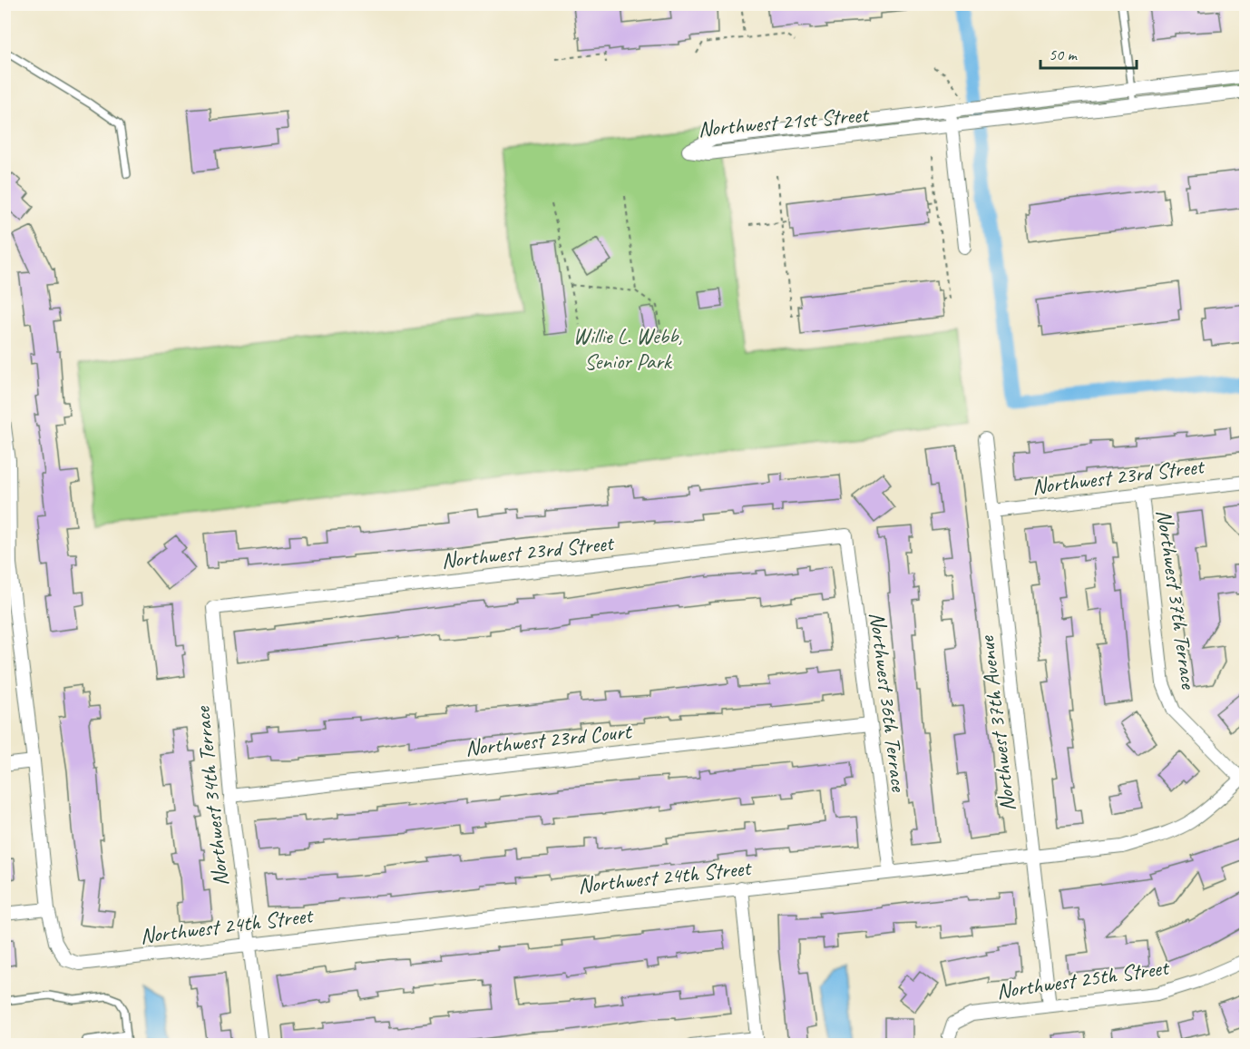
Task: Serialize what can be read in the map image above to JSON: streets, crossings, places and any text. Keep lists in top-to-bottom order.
{
  "streets": {
    "street": [
      "Northwest 21st Street",
      "Northwest 23rd Street",
      "Northwest 37th Terrace",
      "Northwest 36th Terrace",
      "Northwest 37th Avenue",
      "Northwest 23rd Court",
      "Northwest 34th Terrace",
      "Northwest 24th Street",
      "Northwest 25th Street"
    ]
  },
  "crossings": [
    ["Northwest 23rd Street", "Northwest 37th Terrace"],
    ["Northwest 23rd Street", "Northwest 36th Terrace"],
    ["Northwest 23rd Street", "Northwest 37th Avenue"],
    ["Northwest 23rd Street", "Northwest 34th Terrace"],
    ["Northwest 37th Terrace", "Northwest 24th Street"],
    ["Northwest 36th Terrace", "Northwest 23rd Court"],
    ["Northwest 36th Terrace", "Northwest 24th Street"],
    ["Northwest 37th Avenue", "Northwest 24th Street"],
    ["Northwest 37th Avenue", "Northwest 25th Street"],
    ["Northwest 23rd Court", "Northwest 34th Terrace"],
    ["Northwest 34th Terrace", "Northwest 24th Street"]
  ],
  "parks": ["Willie L. Webb, Senior Park"],
  "scale_bar": "50 m"
}
